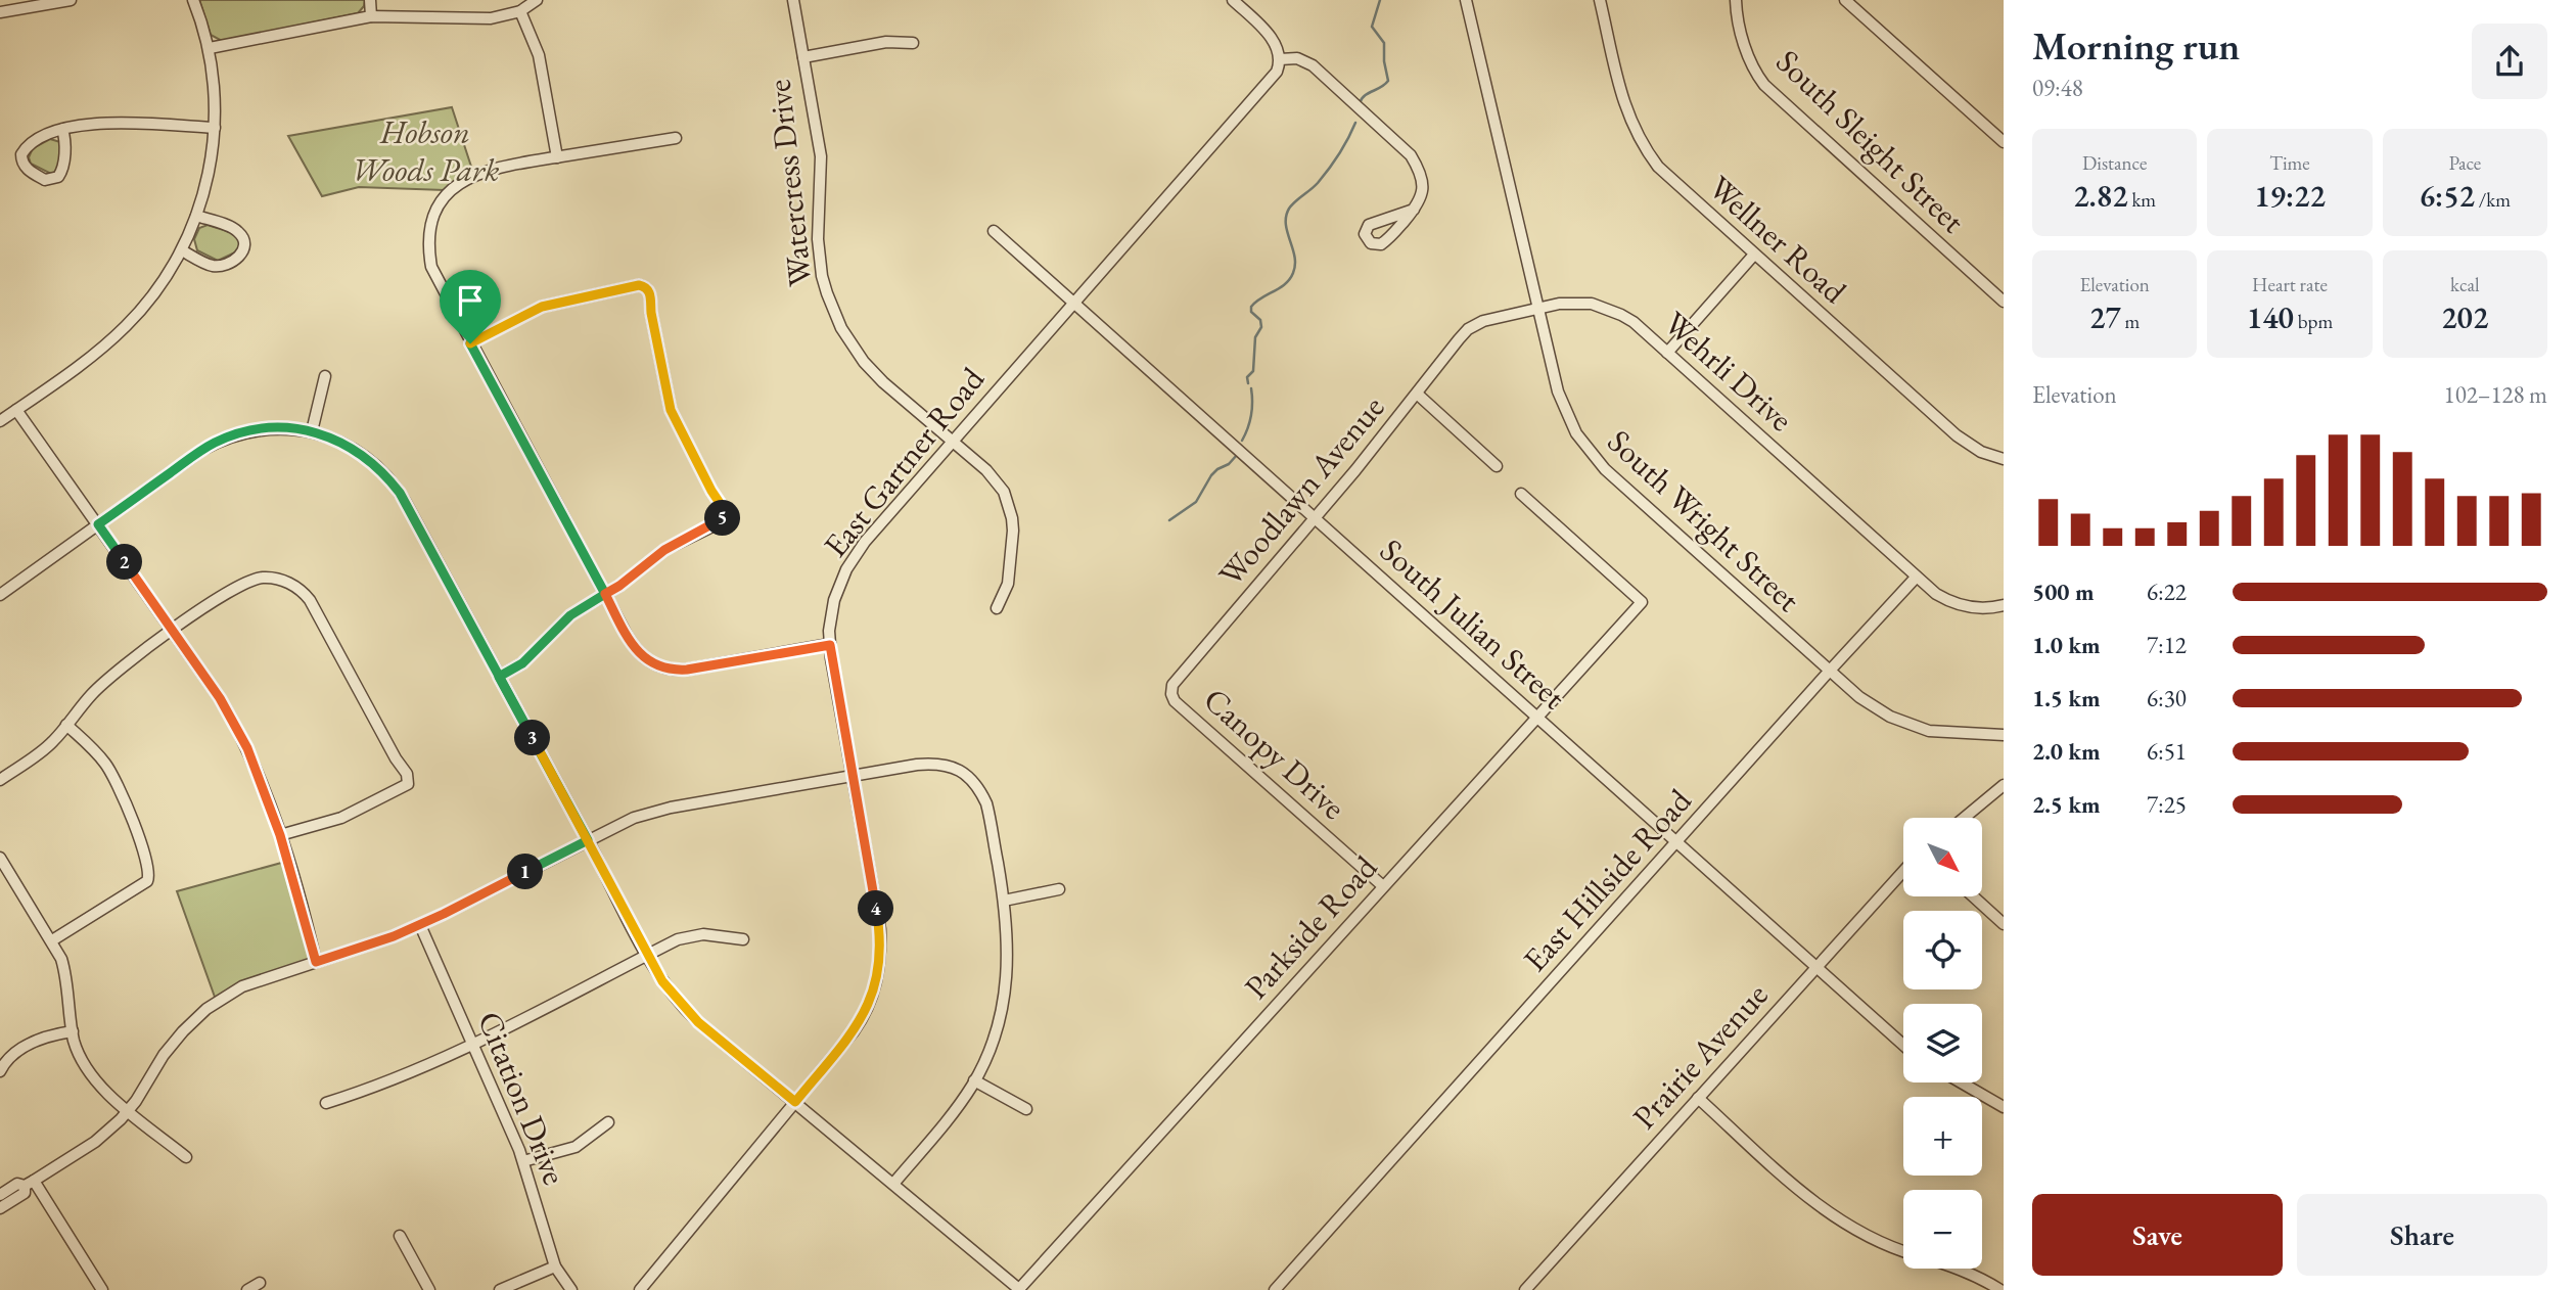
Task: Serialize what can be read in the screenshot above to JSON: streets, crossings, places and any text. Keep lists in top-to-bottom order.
{
  "streets": {
    "street": [
      "South Sleight Street",
      "Watercress Drive",
      "Wellner Road",
      "Wehrli Drive",
      "East Gartner Road",
      "Woodlawn Avenue",
      "South Wright Street",
      "South Julian Street",
      "Canopy Drive",
      "East Hillside Road",
      "Parkside Road",
      "Prairie Avenue",
      "Citation Drive"
    ]
  },
  "crossings": [
    ["Watercress Drive", "East Gartner Road"],
    ["Wehrli Drive", "Woodlawn Avenue"],
    ["Wehrli Drive", "South Wright Street"],
    ["Wehrli Drive", "East Hillside Road"],
    ["East Gartner Road", "South Julian Street"],
    ["Woodlawn Avenue", "South Julian Street"],
    ["Woodlawn Avenue", "Canopy Drive"],
    ["South Wright Street", "East Hillside Road"],
    ["South Julian Street", "East Hillside Road"],
    ["South Julian Street", "Parkside Road"],
    ["South Julian Street", "Prairie Avenue"],
    ["Canopy Drive", "Parkside Road"]
  ],
  "parks": ["Hobson Woods Park"],
  "north": "bottom right",
  "page": {
    "heading": ["Morning run", "09:48"],
    "stats": [
      ["Distance", "2.82 km"],
      ["Time", "19:22"],
      ["Pace", "6:52 /km"],
      ["Elevation", "27 m"],
      ["Heart rate", "140 bpm"],
      ["kcal", "202"]
    ],
    "chart": ["Elevation", "102–128 m"],
    "pins": [
      "5",
      "2",
      "3",
      "1",
      "4"
    ],
    "list": [
      {
        "name": "500 m",
        "note": "6:22"
      },
      {
        "name": "1.0 km",
        "note": "7:12"
      },
      {
        "name": "1.5 km",
        "note": "6:30"
      },
      {
        "name": "2.0 km",
        "note": "6:51"
      },
      {
        "name": "2.5 km",
        "note": "7:25"
      }
    ],
    "map_buttons": ["+", "−"],
    "buttons": ["Save", "Share"]
  }
}
